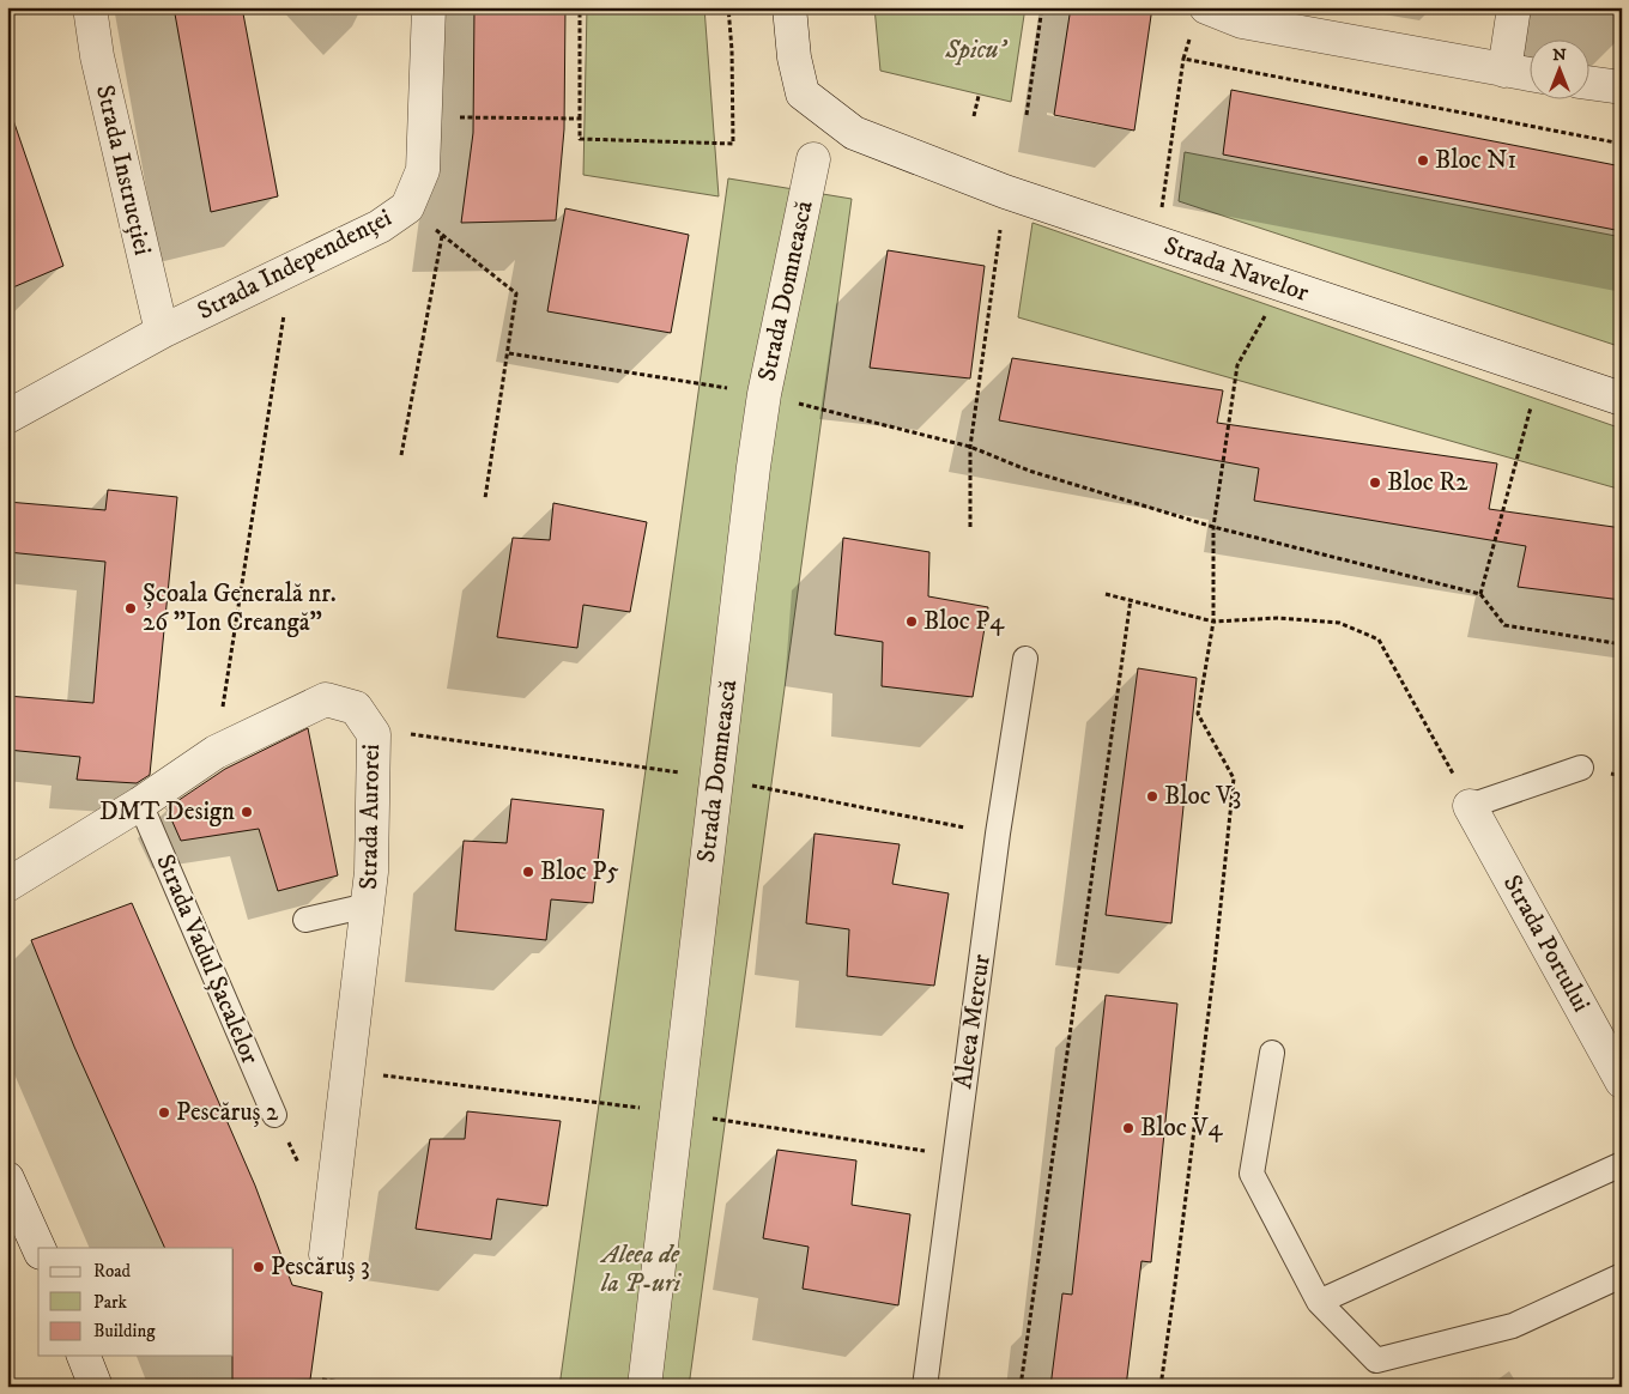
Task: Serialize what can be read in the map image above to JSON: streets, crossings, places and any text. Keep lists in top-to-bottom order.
{
  "streets": {
    "street": [
      "Strada Instrucției",
      "Strada Independenței",
      "Strada Navelor",
      "Strada Domnească",
      "Strada Aurorei",
      "Strada Portului"
    ],
    "lane": ["Strada Vadul Șacalelor", "Aleea Mercur"]
  },
  "crossings": [
    ["Strada Instrucției", "Strada Independenței"],
    ["Strada Aurorei", "Strada Vadul Șacalelor"]
  ],
  "parks": ["Spicu'", "Aleea de la P-uri"],
  "places": [
    "Bloc N1",
    "Bloc R2",
    "Școala Generală nr. 26 \"Ion Creangă\"",
    "Bloc P4",
    "Bloc V3",
    "DMT Design",
    "Bloc P5",
    "Pescăruș 2",
    "Bloc V4",
    "Pescăruș 3"
  ],
  "legend": ["Road", "Park", "Building"],
  "north": "top"
}
